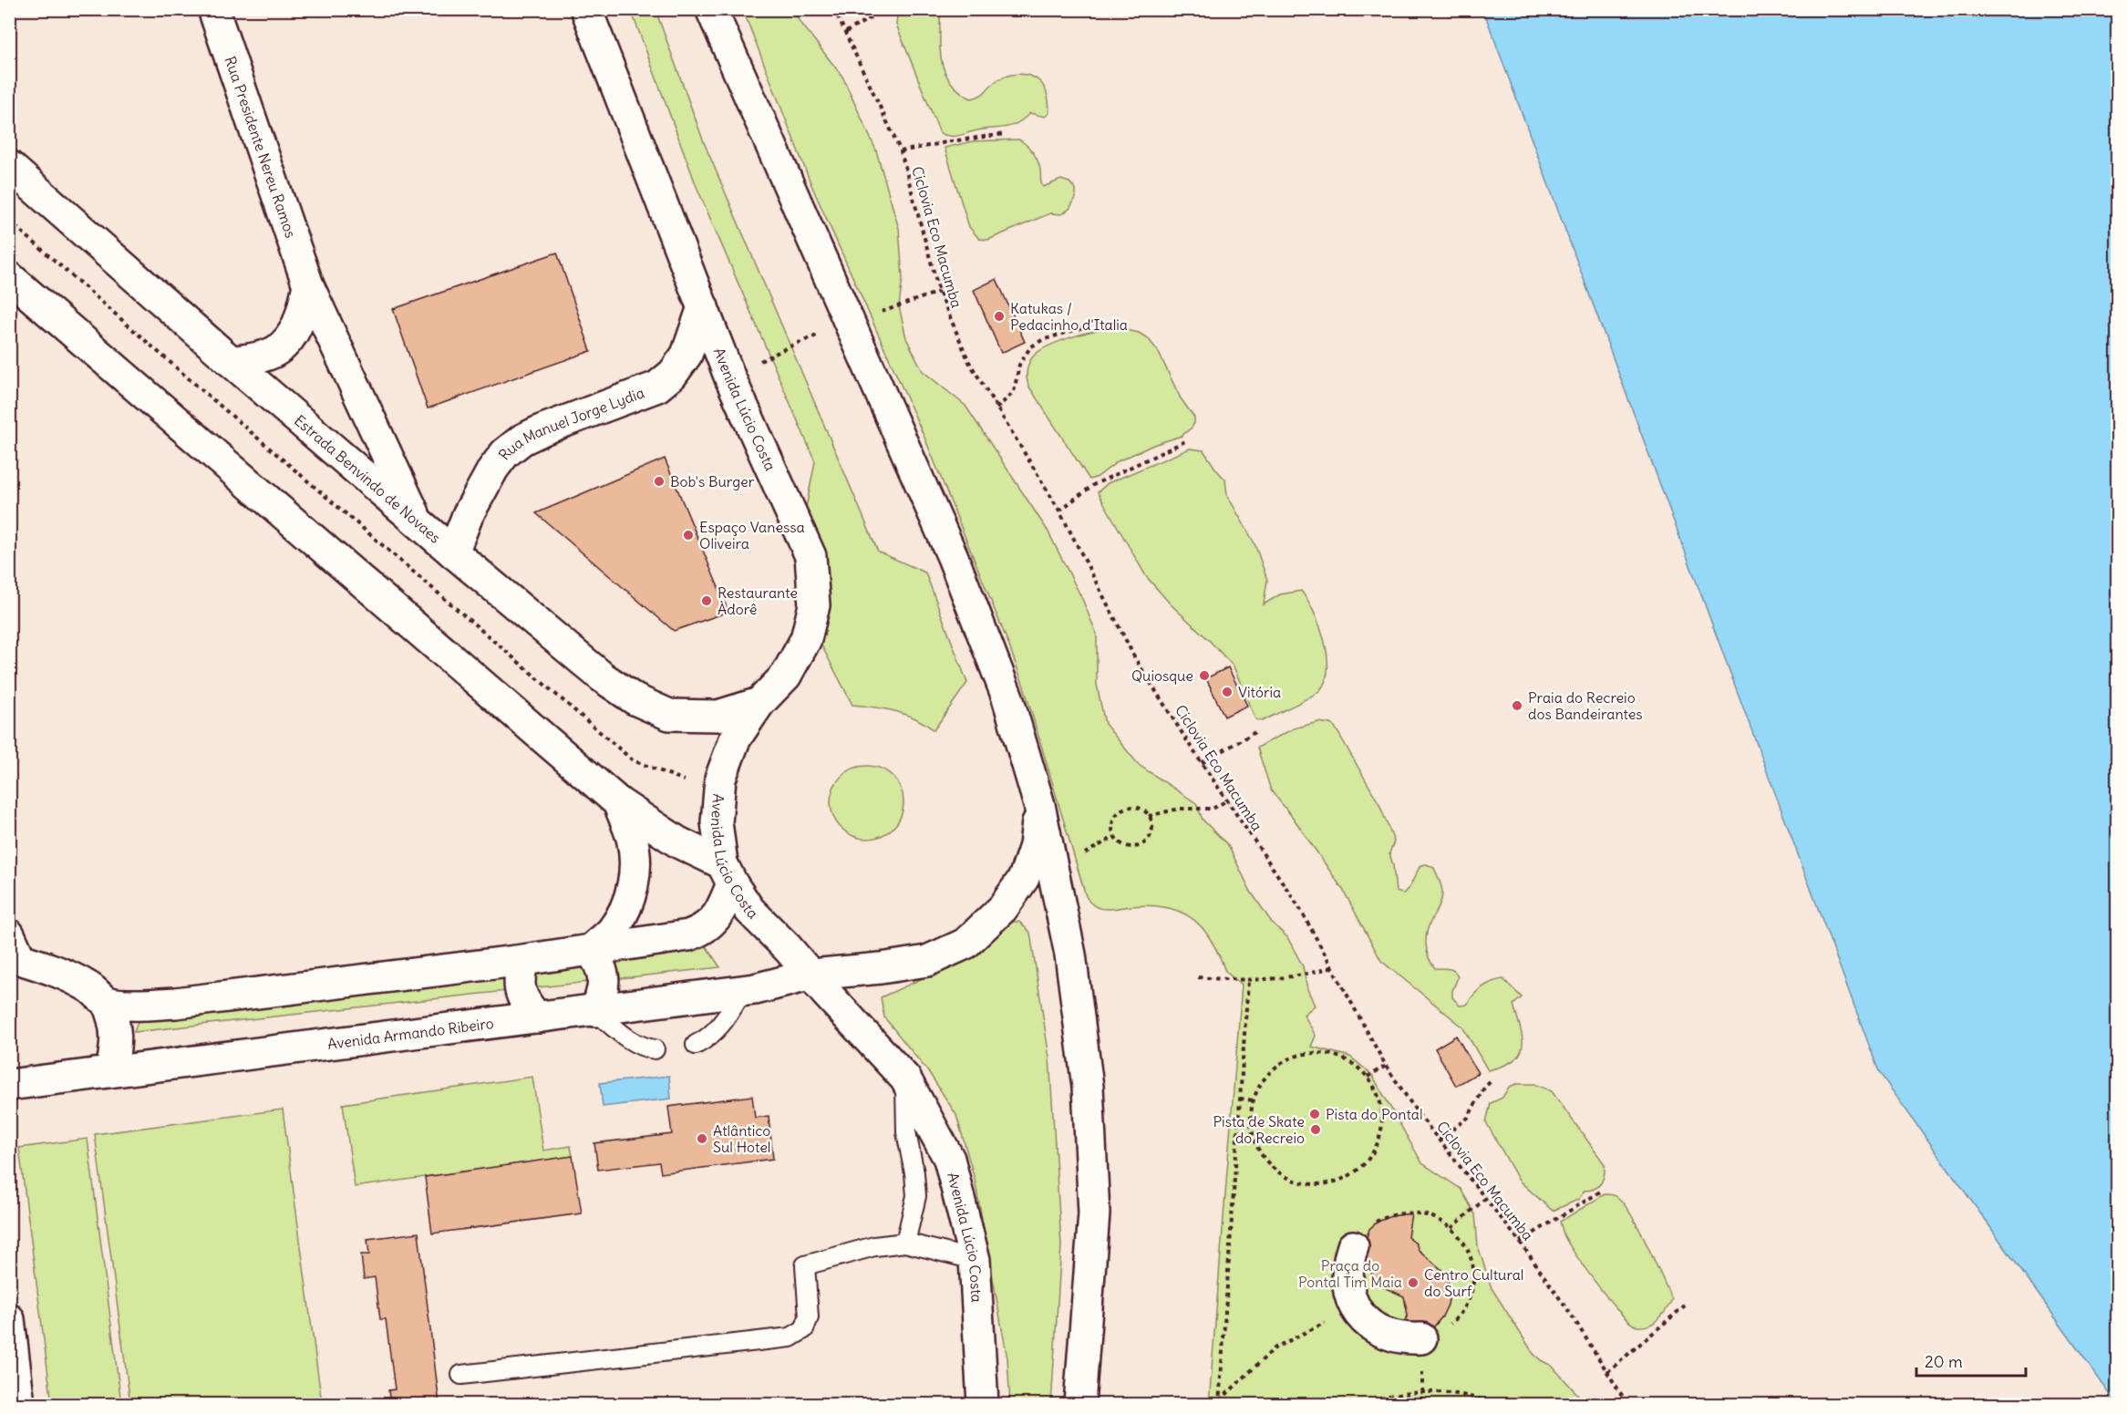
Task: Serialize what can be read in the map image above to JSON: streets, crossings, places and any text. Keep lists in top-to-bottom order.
{
  "streets": {
    "street": [
      "Rua Presidente Nereu Ramos",
      "Avenida Lúcio Costa",
      "Rua Manuel Jorge Lydia",
      "Estrada Benvindo de Novaes",
      "Avenida Armando Ribeiro"
    ],
    "path": ["Ciclovia Eco Macumba"]
  },
  "crossings": [
    ["Rua Presidente Nereu Ramos", "Estrada Benvindo de Novaes"],
    ["Avenida Lúcio Costa", "Rua Manuel Jorge Lydia"],
    ["Avenida Lúcio Costa", "Estrada Benvindo de Novaes"],
    ["Avenida Lúcio Costa", "Avenida Armando Ribeiro"],
    ["Rua Manuel Jorge Lydia", "Estrada Benvindo de Novaes"]
  ],
  "parks": ["Praça do Pontal Tim Maia"],
  "places": [
    "Katukas / Pedacinho d'Italia",
    "Bob's Burger",
    "Espaço Vanessa Oliveira",
    "Restaurante Àdorê",
    "Quiosque",
    "Vitória",
    "Praia do Recreio dos Bandeirantes",
    "Pista do Pontal",
    "Pista de Skate do Recreio",
    "Atlântico Sul Hotel",
    "Centro Cultural do Surf"
  ],
  "scale_bar": "20 m"
}
